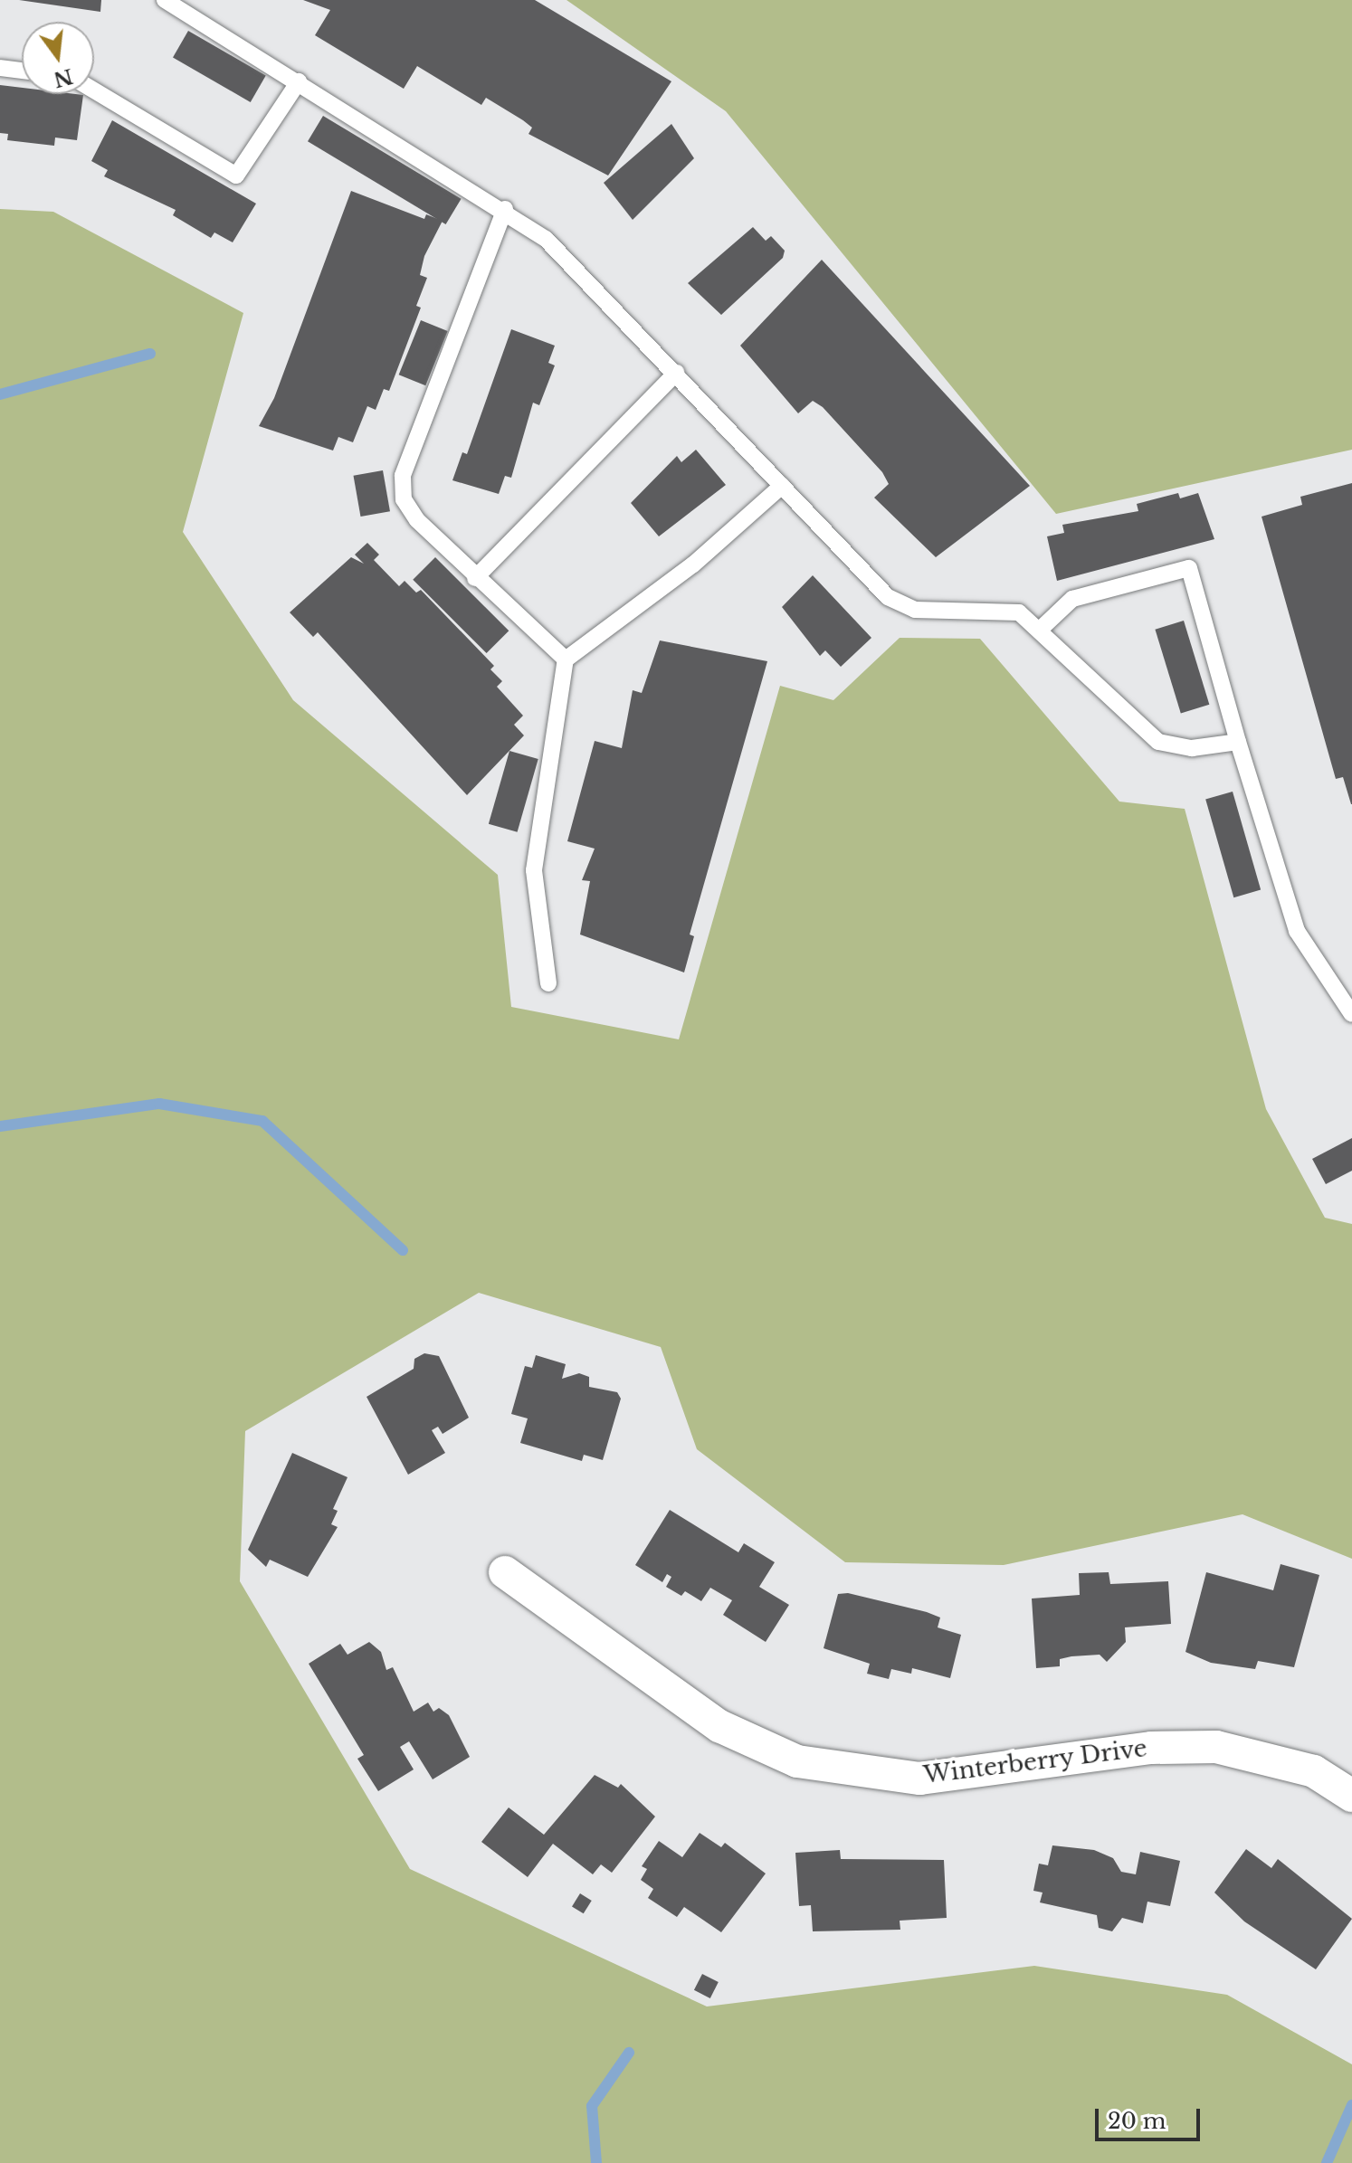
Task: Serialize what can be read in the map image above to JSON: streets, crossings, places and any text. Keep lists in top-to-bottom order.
{
  "streets": {
    "street": ["Winterberry Drive"]
  },
  "scale_bar": "20 m",
  "north": "bottom"
}
